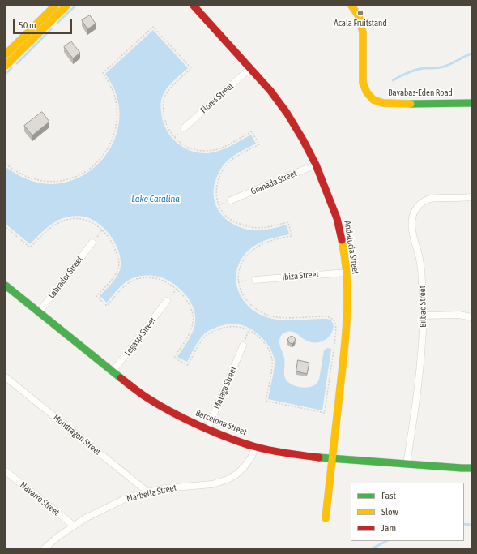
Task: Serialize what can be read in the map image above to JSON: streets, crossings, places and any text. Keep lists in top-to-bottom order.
{
  "streets": {
    "street": [
      "Bayabas-Eden Road",
      "Flores Street",
      "Granada Street",
      "Andalucia Street",
      "Ibiza Street",
      "Labrador Street",
      "Bilbao Street",
      "Legaspi Street",
      "Malaga Street",
      "Barcelona Street",
      "Mondragon Street",
      "Marbella Street",
      "Navarro Street"
    ]
  },
  "crossings": [
    ["Flores Street", "Andalucia Street"],
    ["Granada Street", "Andalucia Street"],
    ["Andalucia Street", "Ibiza Street"],
    ["Andalucia Street", "Barcelona Street"],
    ["Labrador Street", "Barcelona Street"],
    ["Bilbao Street", "Barcelona Street"],
    ["Legaspi Street", "Barcelona Street"],
    ["Malaga Street", "Barcelona Street"],
    ["Barcelona Street", "Marbella Street"],
    ["Mondragon Street", "Marbella Street"],
    ["Marbella Street", "Navarro Street"]
  ],
  "water": ["Lake Catalina"],
  "places": ["Acala Fruitstand"],
  "legend": ["Fast", "Slow", "Jam"],
  "scale_bar": "50 m"
}
